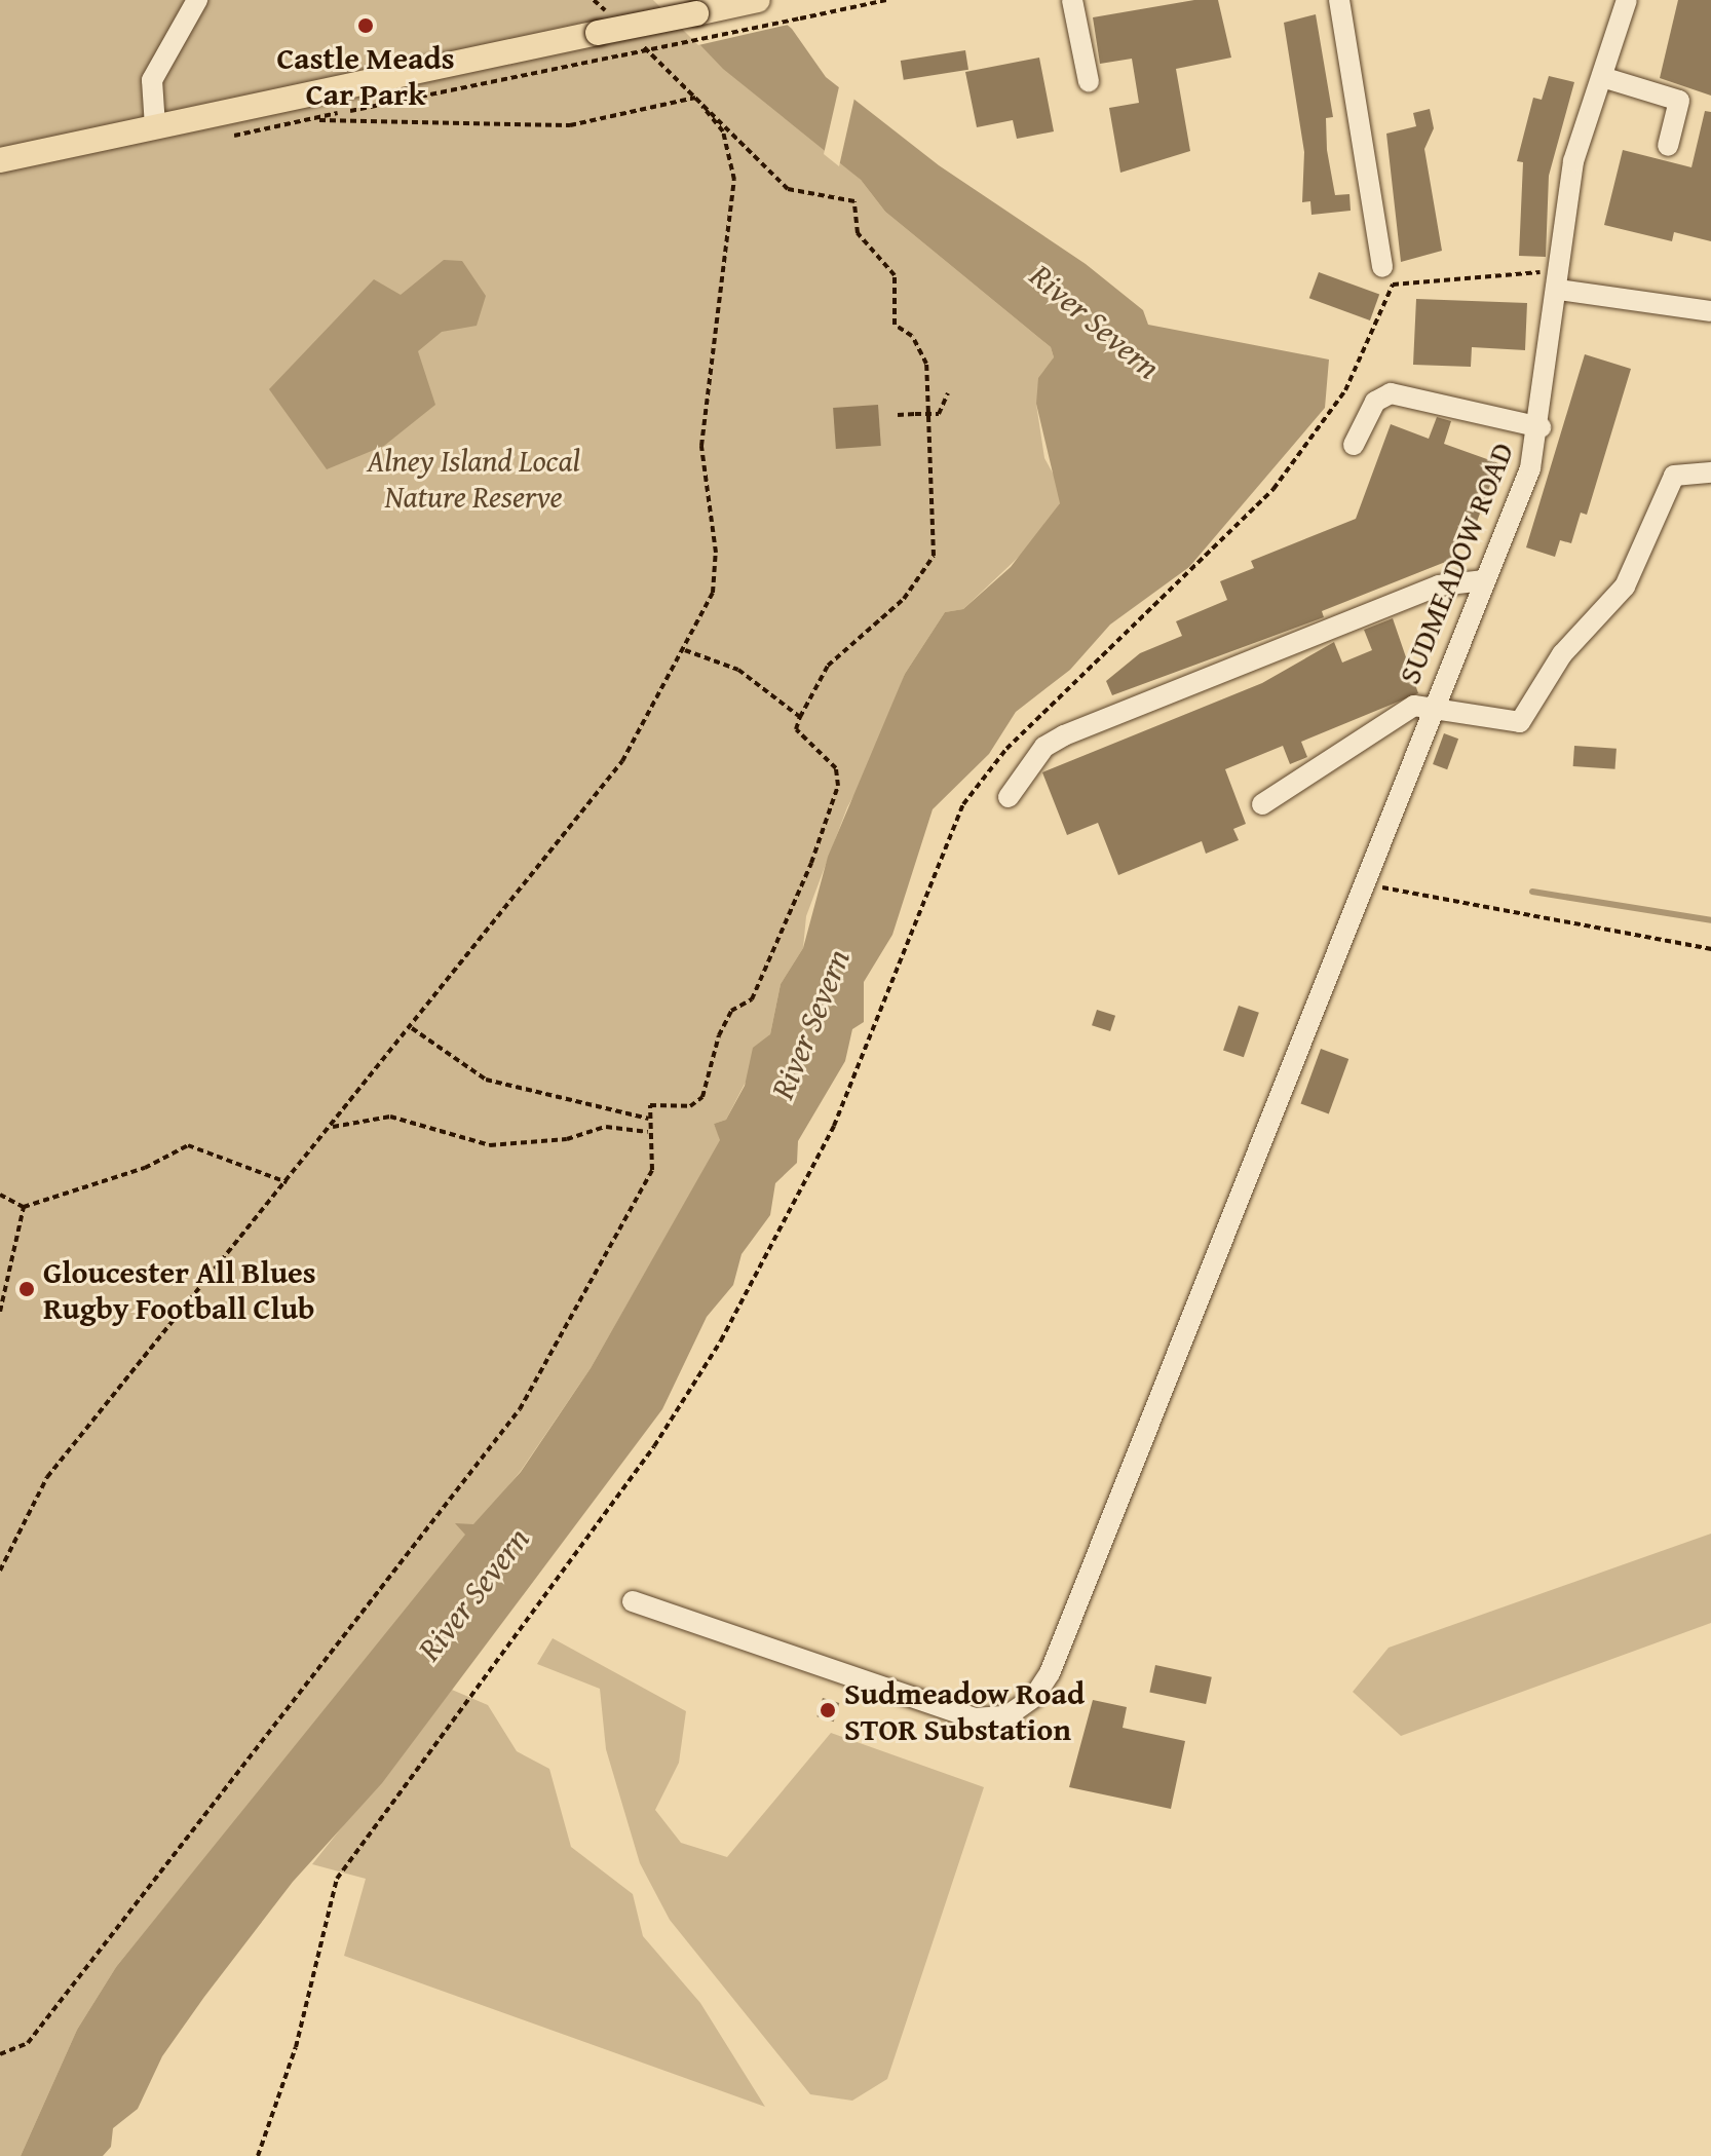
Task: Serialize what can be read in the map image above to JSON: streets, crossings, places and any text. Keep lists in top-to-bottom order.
{
  "streets": {
    "street": ["SUDMEADOW ROAD"]
  },
  "water": ["River Severn"],
  "parks": ["Alney Island Local Nature Reserve"],
  "places": ["Castle Meads Car Park", "Gloucester All Blues Rugby Football Club", "Sudmeadow Road STOR Substation"]
}
